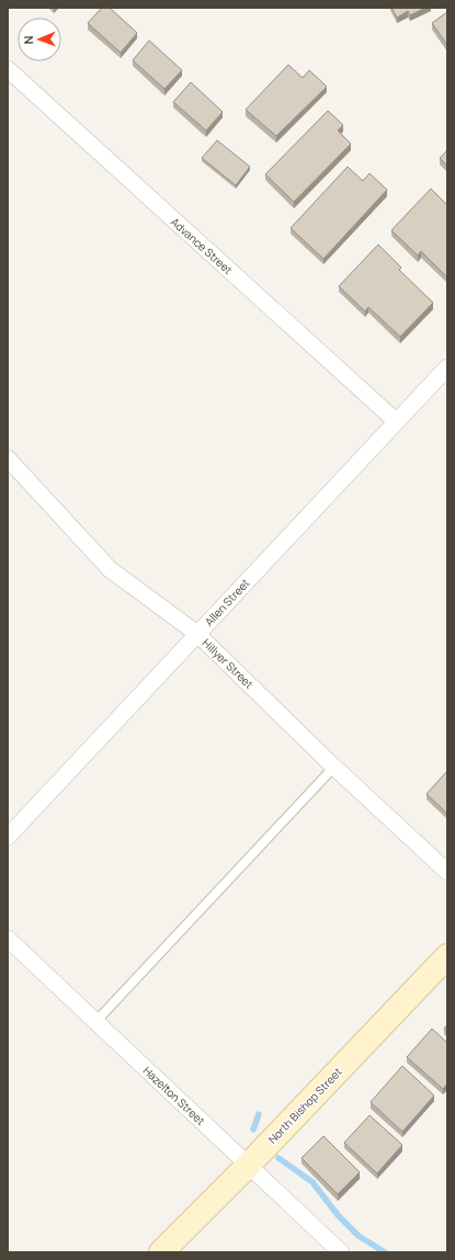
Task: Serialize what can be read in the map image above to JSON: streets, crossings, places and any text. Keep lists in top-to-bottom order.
{
  "streets": {
    "street": [
      "Advance Street",
      "Allen Street",
      "Hillyer Street",
      "Hazelton Street",
      "North Bishop Street"
    ]
  },
  "crossings": [
    ["Advance Street", "Allen Street"],
    ["Allen Street", "Hillyer Street"],
    ["Hazelton Street", "North Bishop Street"]
  ],
  "north": "left"
}
